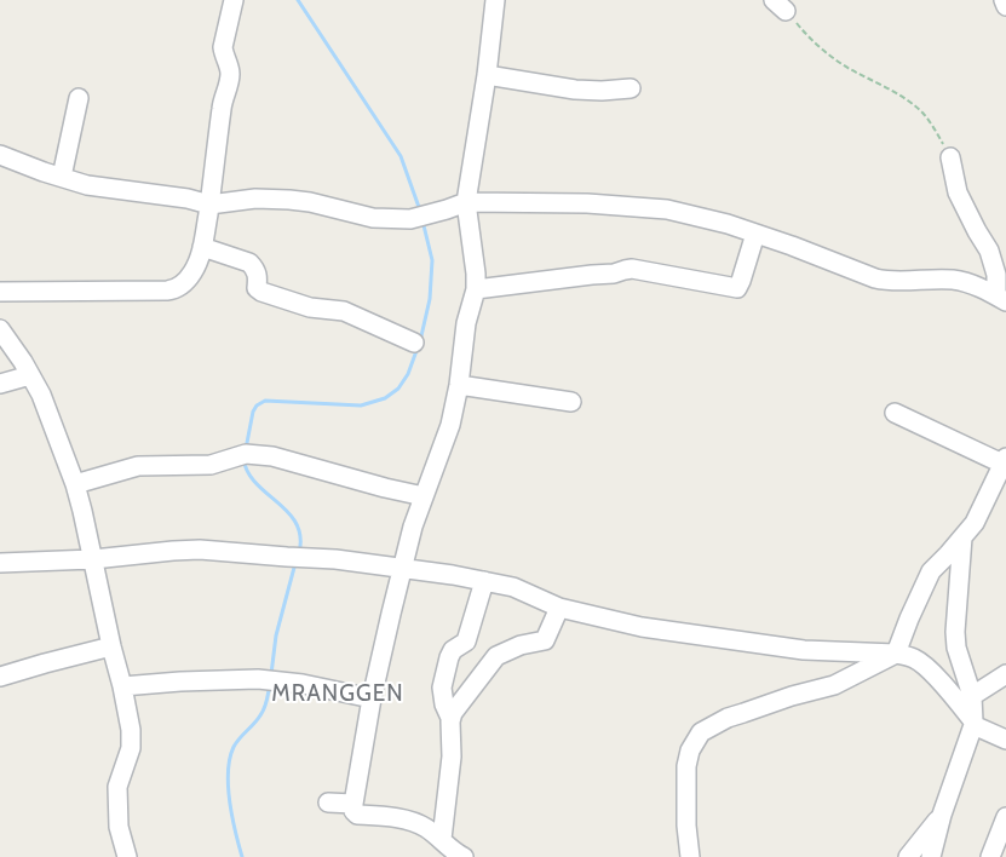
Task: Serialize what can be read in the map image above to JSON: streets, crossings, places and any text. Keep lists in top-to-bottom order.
{
  "districts": ["MRANGGEN"]
}
